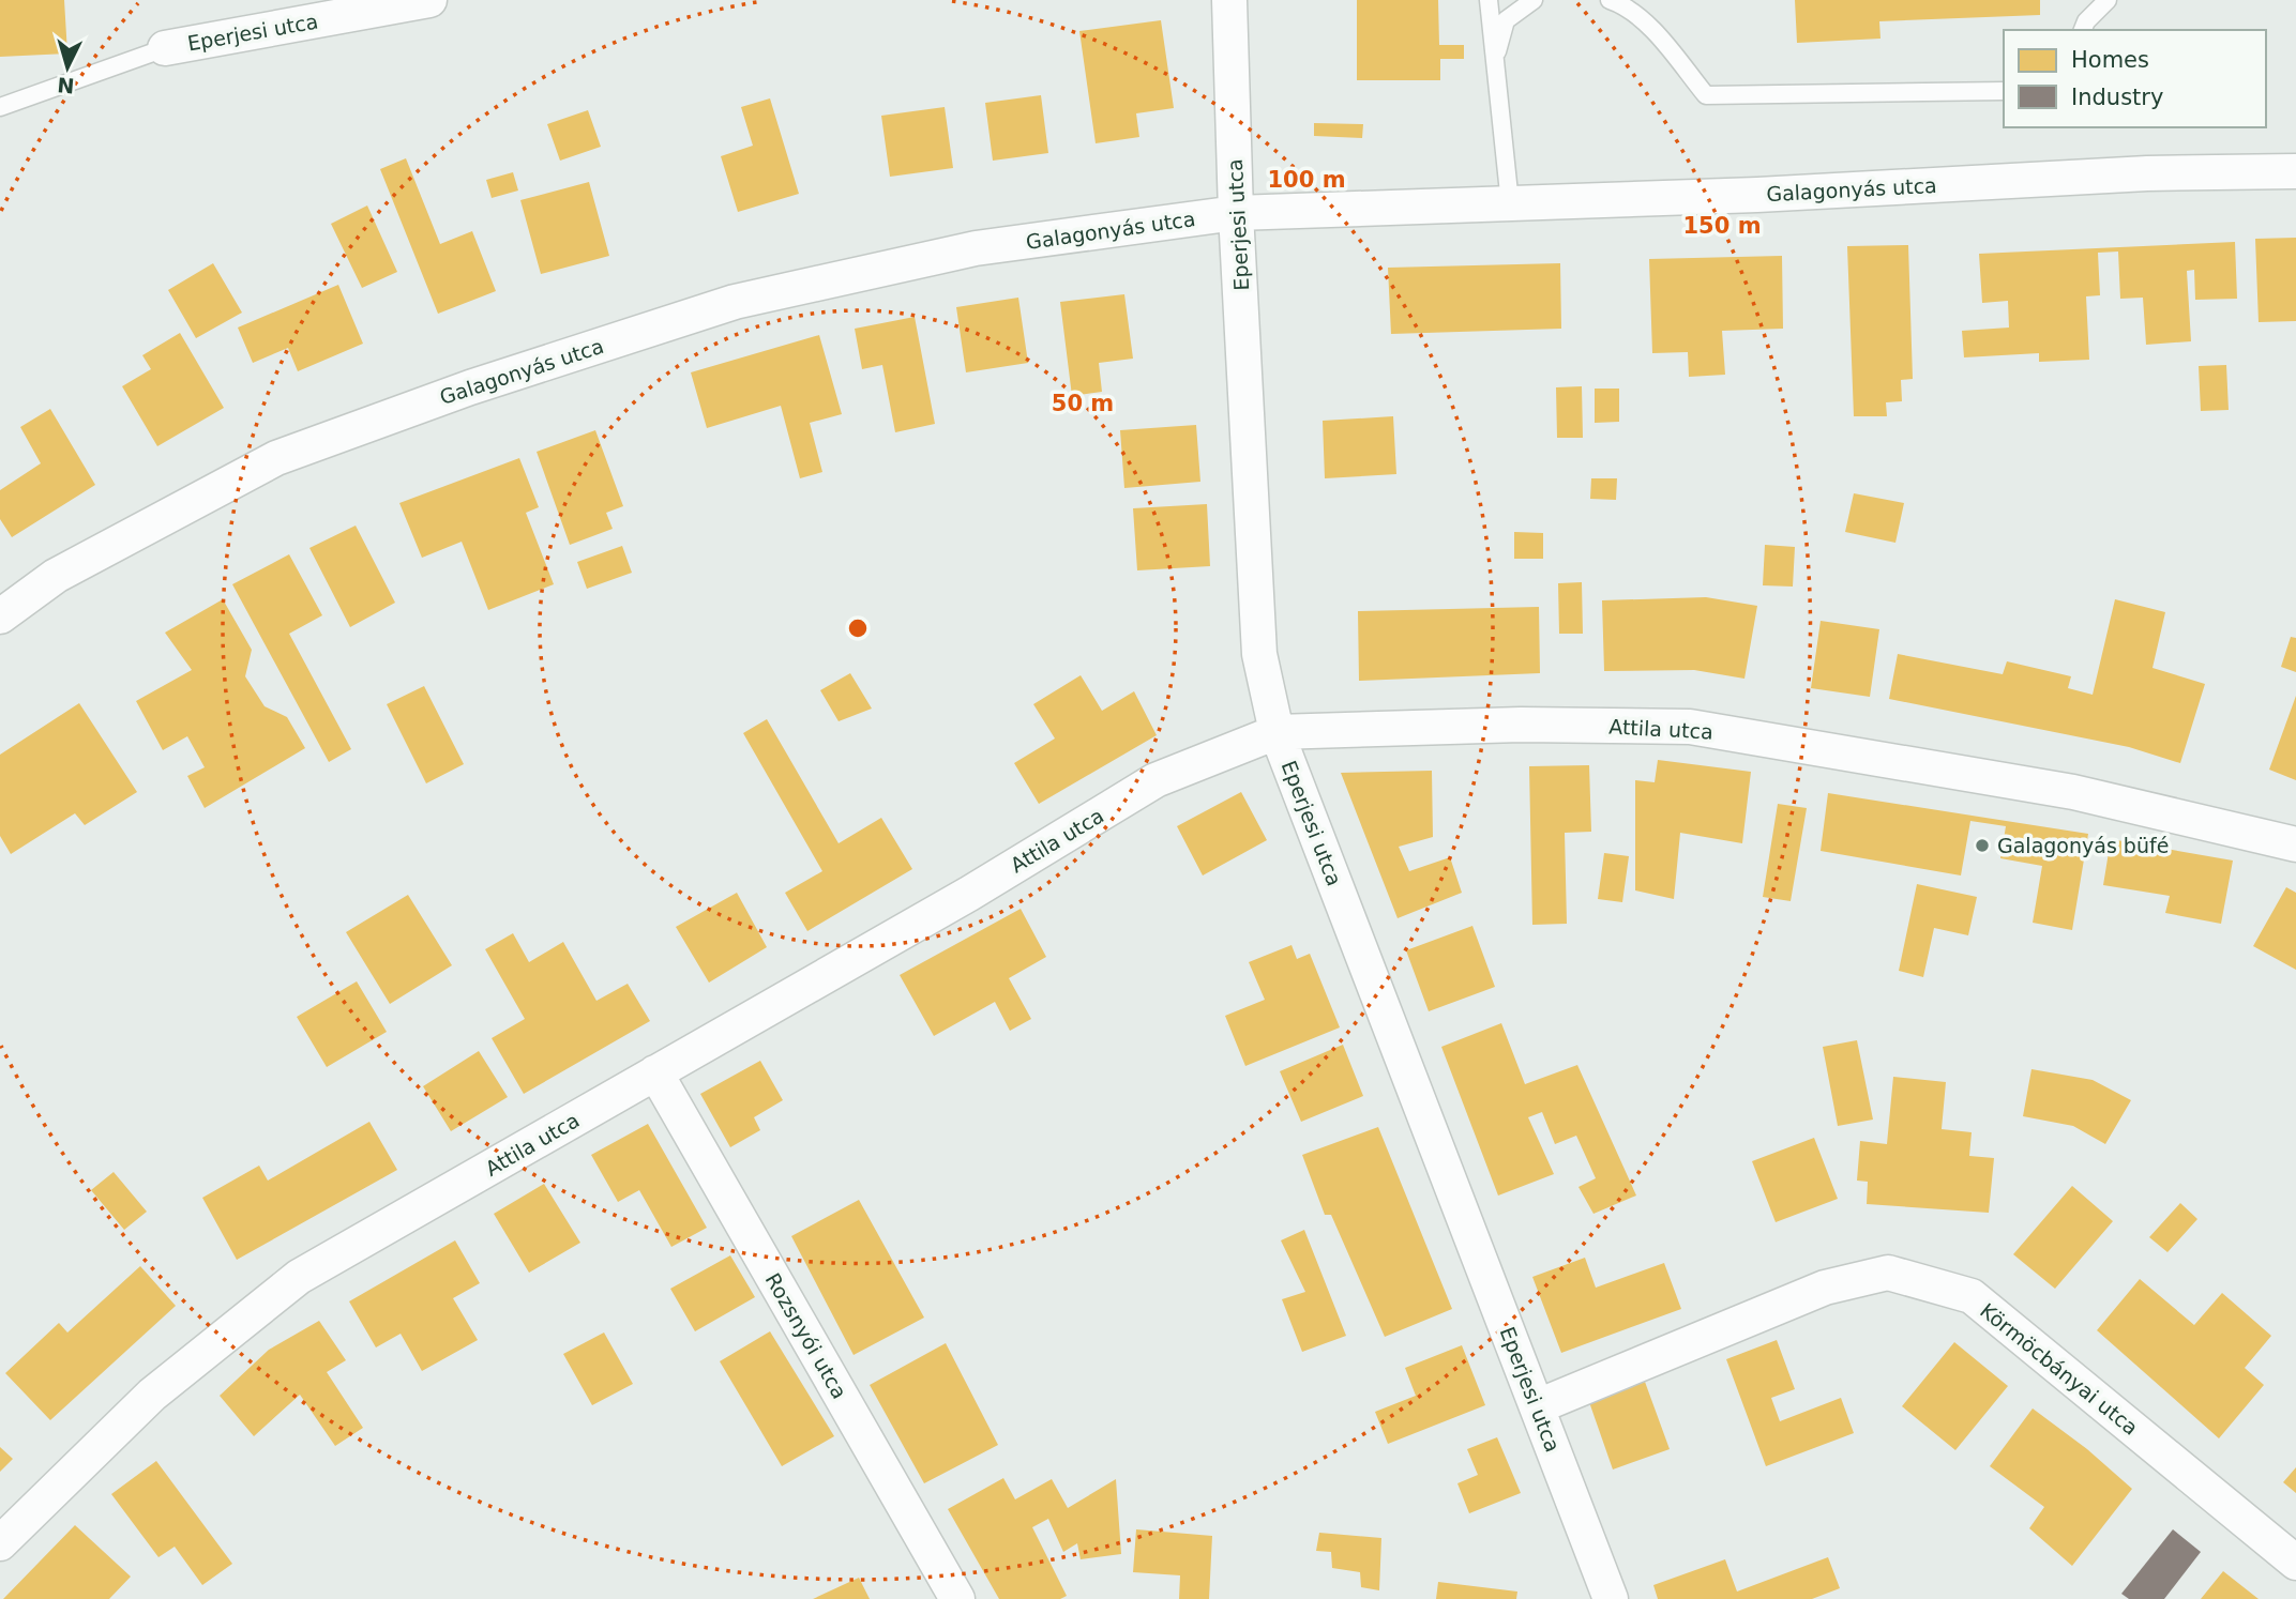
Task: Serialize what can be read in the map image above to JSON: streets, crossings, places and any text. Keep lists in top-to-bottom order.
{
  "streets": {
    "street": [
      "Eperjesi utca",
      "Galagonyás utca",
      "Attila utca",
      "Rozsnyói utca",
      "Körmöcbányai utca"
    ]
  },
  "crossings": [
    ["Eperjesi utca", "Galagonyás utca"],
    ["Eperjesi utca", "Attila utca"],
    ["Eperjesi utca", "Körmöcbányai utca"],
    ["Attila utca", "Rozsnyói utca"]
  ],
  "places": ["Galagonyás büfé"],
  "legend": ["Homes", "Industry"],
  "north": "bottom",
  "rings": ["100 m", "150 m", "50 m"]
}
